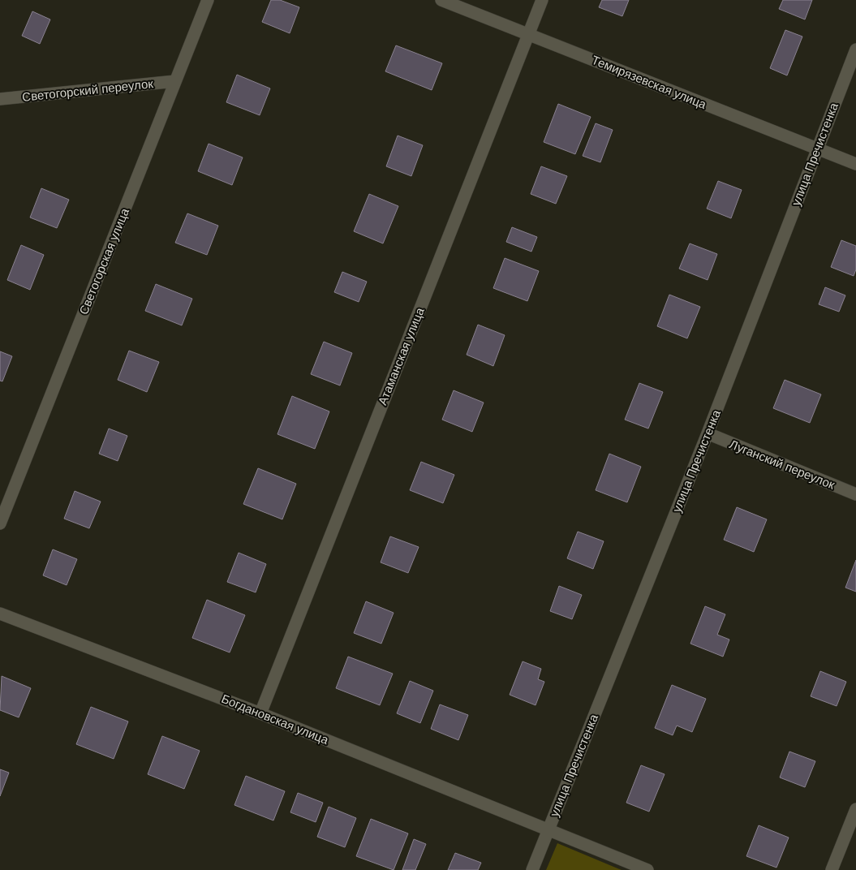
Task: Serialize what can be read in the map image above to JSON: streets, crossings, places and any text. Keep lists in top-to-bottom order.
{
  "streets": {
    "street": [
      "Темирязевская улица",
      "Светогорский переулок",
      "улица Пречистенка",
      "Светогорская улица",
      "Атаманская улица",
      "Луганский переулок",
      "Богдановская улица"
    ]
  },
  "crossings": [
    ["Темирязевская улица", "улица Пречистенка"],
    ["Темирязевская улица", "Атаманская улица"],
    ["Светогорский переулок", "Светогорская улица"],
    ["улица Пречистенка", "Луганский переулок"],
    ["улица Пречистенка", "Богдановская улица"],
    ["Атаманская улица", "Богдановская улица"]
  ]
}
